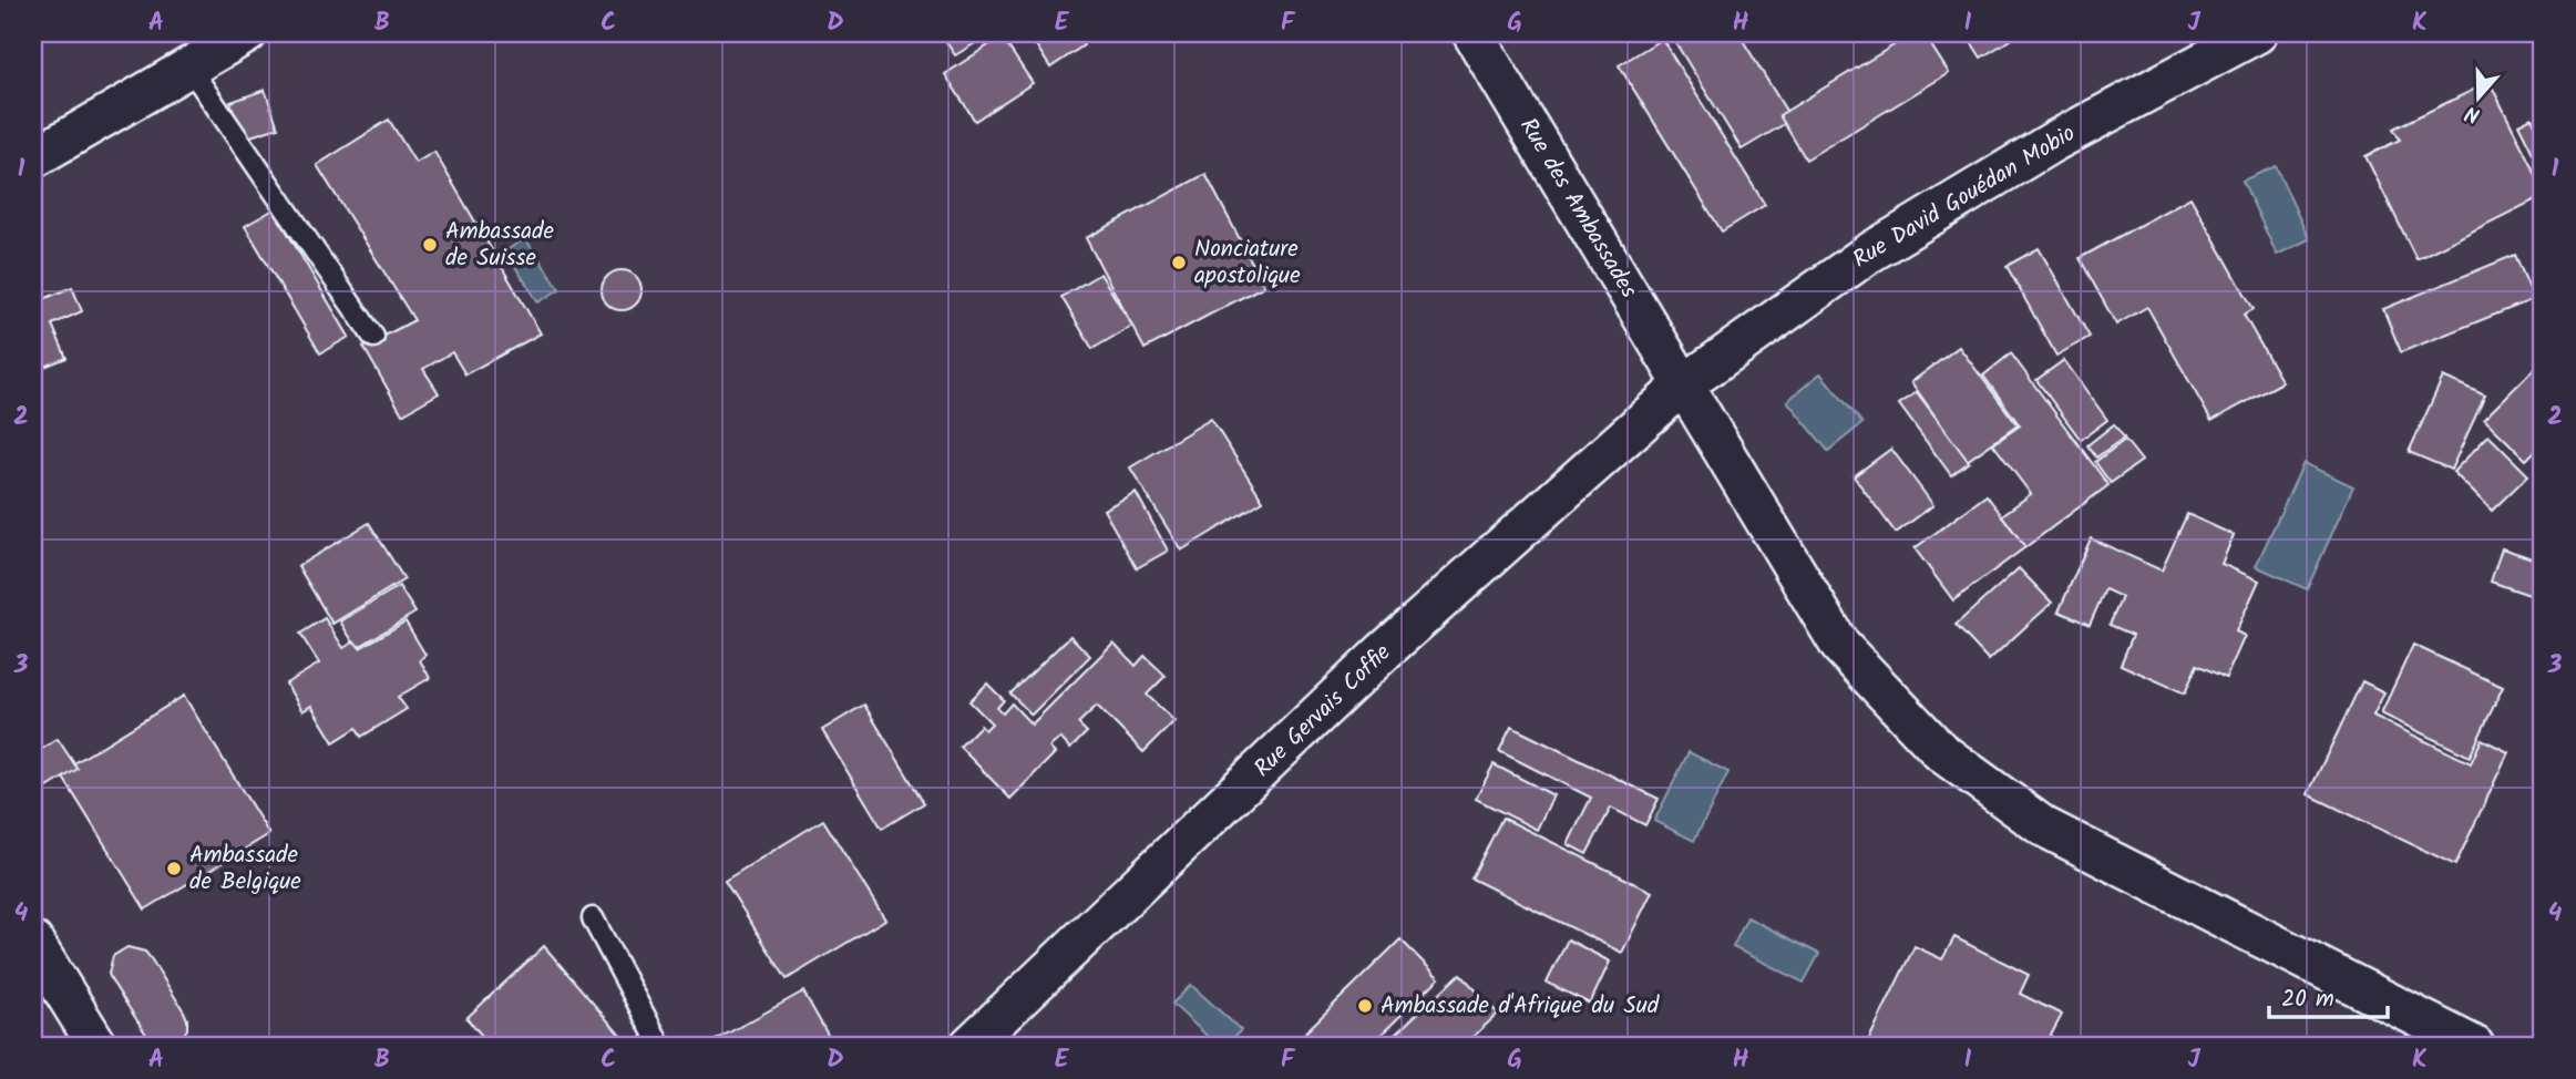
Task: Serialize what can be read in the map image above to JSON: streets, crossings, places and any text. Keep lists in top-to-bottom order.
{
  "streets": {
    "street": ["Rue David Gouédan Mobio", "Rue des Ambassades", "Rue Gervais Coffie"]
  },
  "crossings": [
    ["Rue David Gouédan Mobio", "Rue des Ambassades"],
    ["Rue David Gouédan Mobio", "Rue Gervais Coffie"],
    ["Rue des Ambassades", "Rue Gervais Coffie"]
  ],
  "places": [
    "Ambassade de Suisse",
    "Nonciature apostolique",
    "Ambassade de Belgique",
    "Ambassade d'Afrique du Sud"
  ],
  "scale_bar": "20 m",
  "north": "bottom",
  "grid": {
    "columns": [
      "A",
      "B",
      "C",
      "D",
      "E",
      "F",
      "G",
      "H",
      "I",
      "J",
      "K"
    ],
    "rows": [
      "1",
      "2",
      "3",
      "4"
    ]
  }
}
